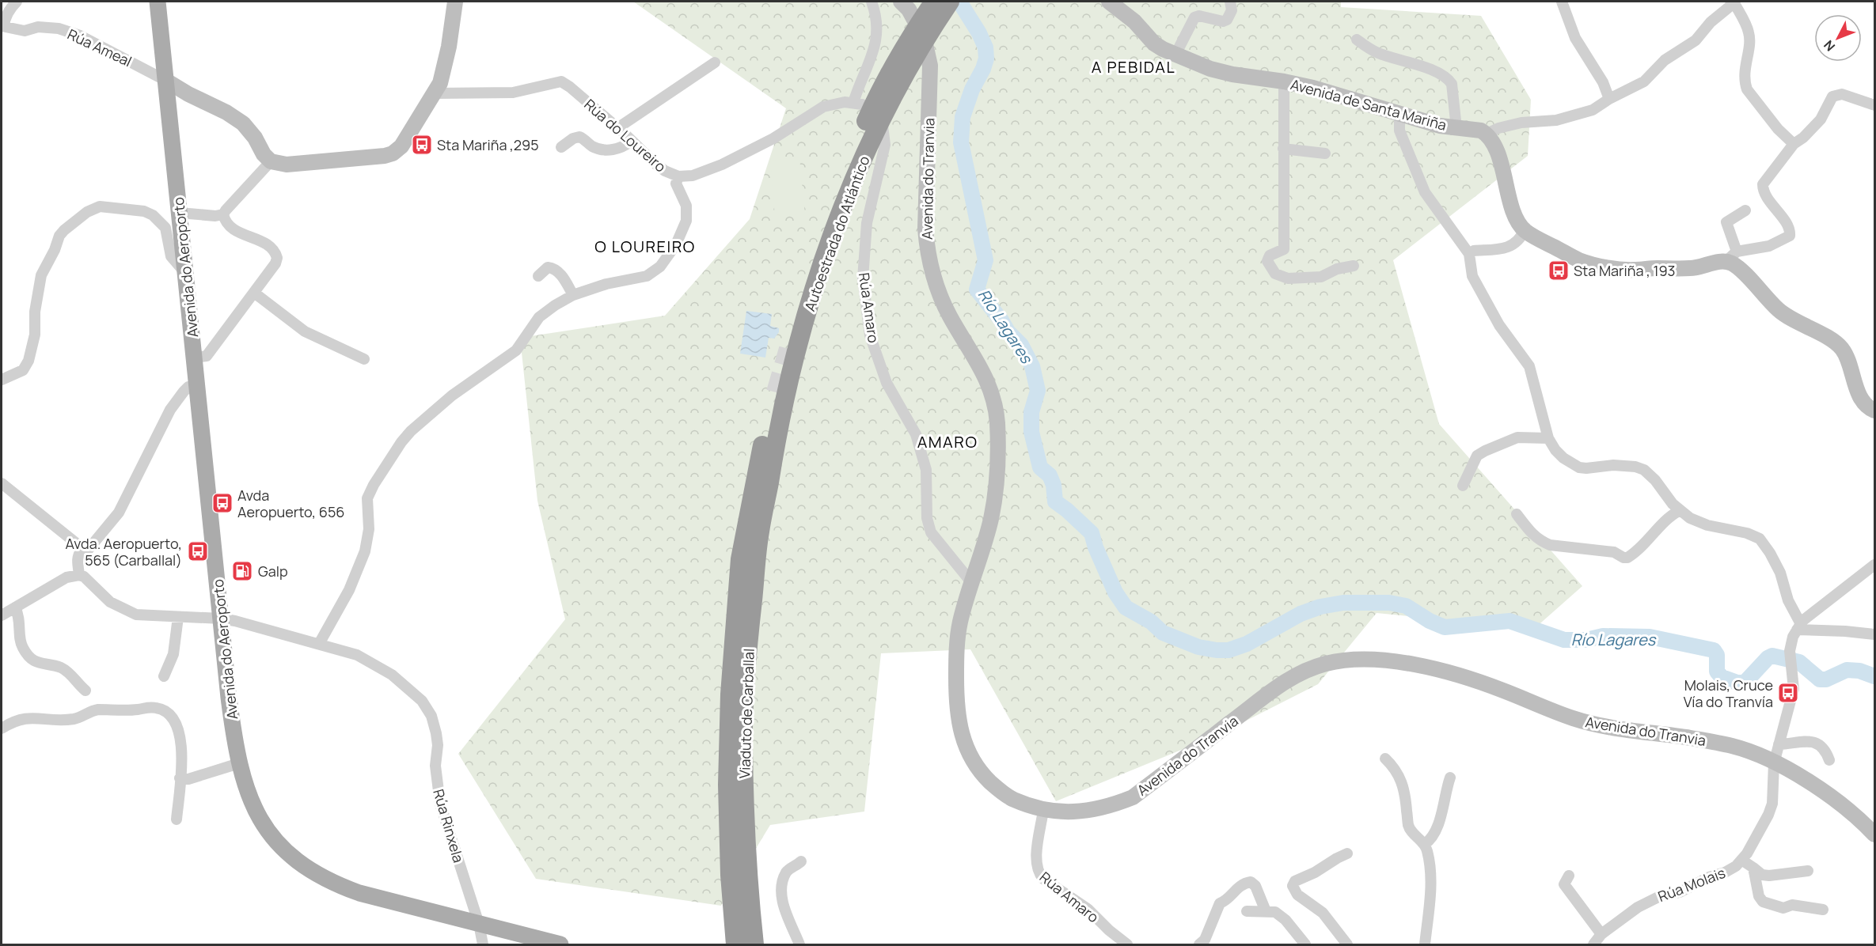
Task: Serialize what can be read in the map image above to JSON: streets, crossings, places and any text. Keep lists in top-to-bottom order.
{
  "streets": {
    "highway": ["Autoestrada do Atlántico", "Viaduto de Carballal"],
    "main road": ["Avenida de Santa Mariña", "Avenida do Tranvia", "Avenida do Aeroporto"],
    "street": [
      "Rúa Ameal",
      "Rúa do Loureiro",
      "Rúa Amaro",
      "Rúa Rinxela",
      "Rúa Molais"
    ]
  },
  "crossings": [
    ["Rúa Ameal", "Avenida do Aeroporto"],
    ["Rúa do Loureiro", "Autoestrada do Atlántico"],
    ["Rúa do Loureiro", "Rúa Amaro"],
    ["Avenida do Tranvia", "Rúa Amaro"],
    ["Avenida do Tranvia", "Rúa Molais"],
    ["Autoestrada do Atlántico", "Rúa Amaro"],
    ["Autoestrada do Atlántico", "Viaduto de Carballal"],
    ["Avenida do Aeroporto", "Rúa Rinxela"]
  ],
  "districts": ["A PEBIDAL", "O LOUREIRO", "AMARO"],
  "water": ["Río Lagares"],
  "places": {
    "bus stop": [
      "Sta Mariña ,295",
      "Sta Mariña , 193",
      "Avda Aeropuerto, 656",
      "Avda. Aeropuerto, 565 (Carballal)",
      "Molais, Cruce Vía do Tranvía"
    ],
    "fuel station": ["Galp"]
  },
  "north": "bottom left"
}
